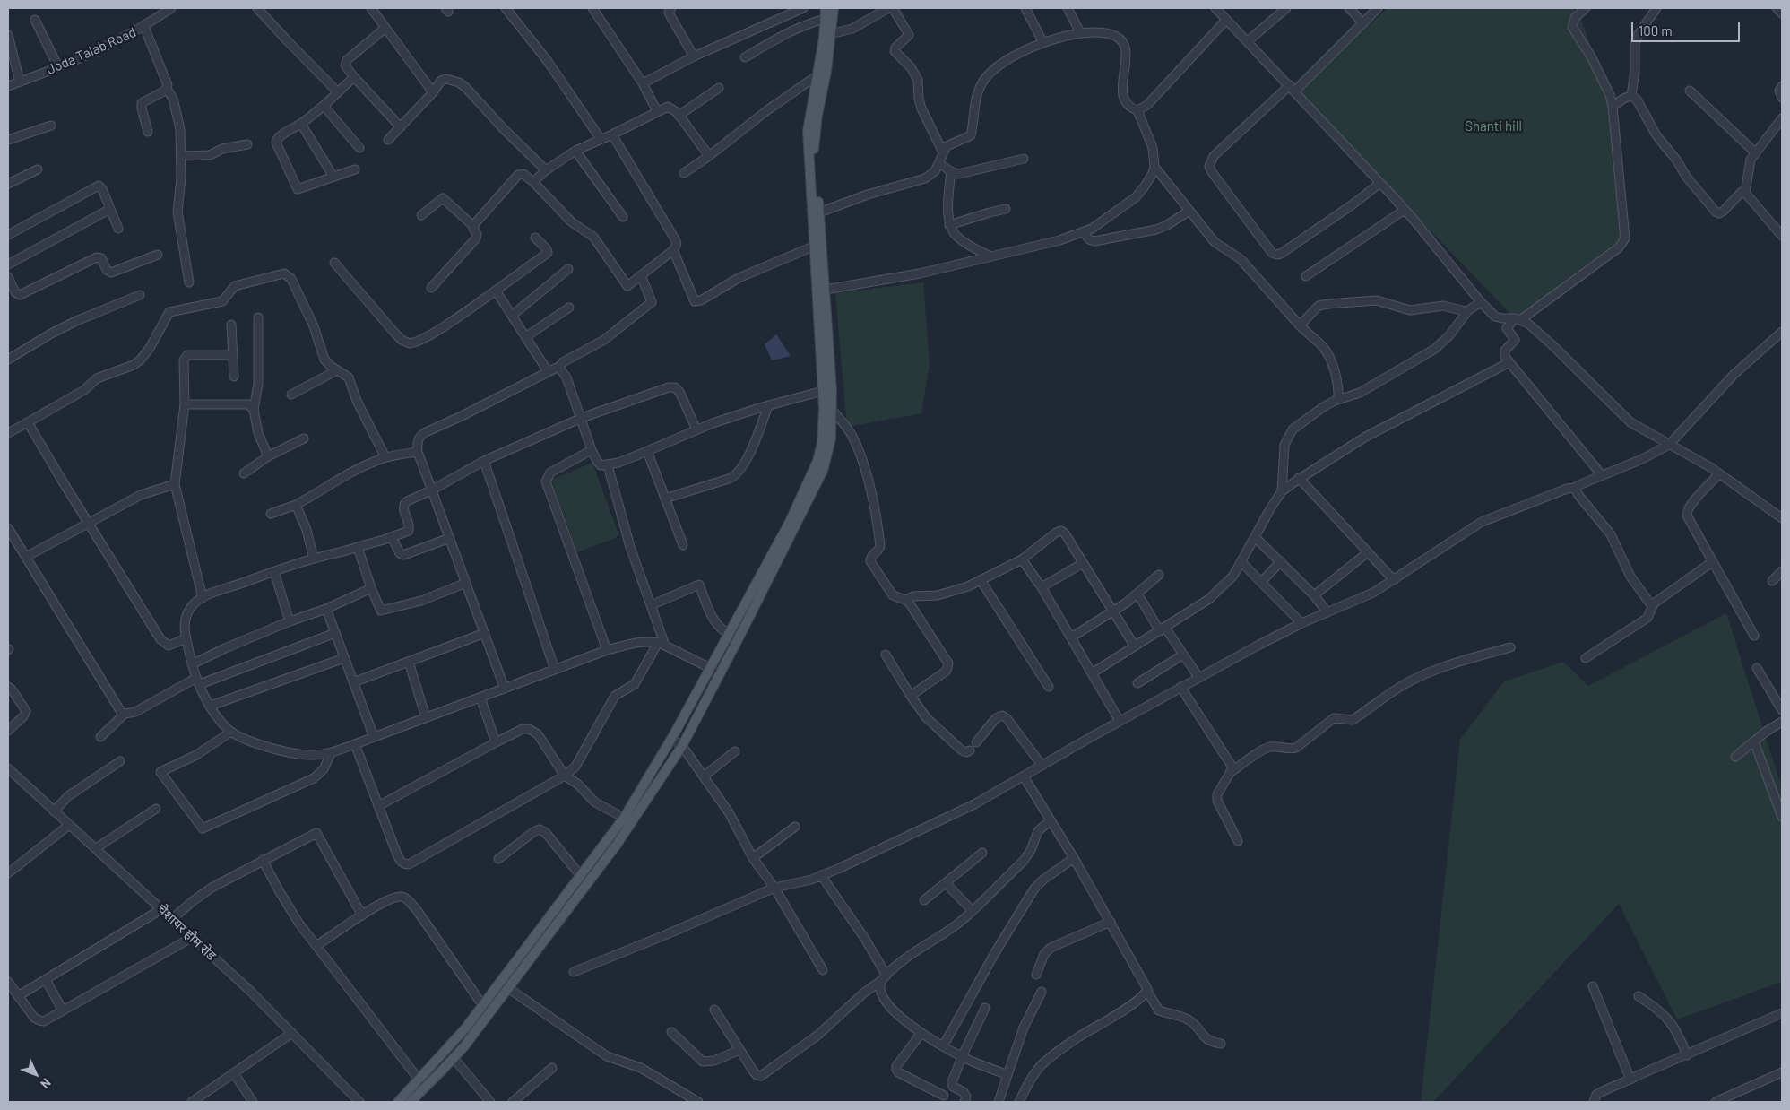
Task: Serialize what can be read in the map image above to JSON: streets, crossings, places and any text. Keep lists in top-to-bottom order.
{
  "streets": {
    "street": ["Joda Talab Road", "चेशायर होम रोड"]
  },
  "parks": ["Shanti hill"],
  "scale_bar": "100 m",
  "north": "bottom right"
}
